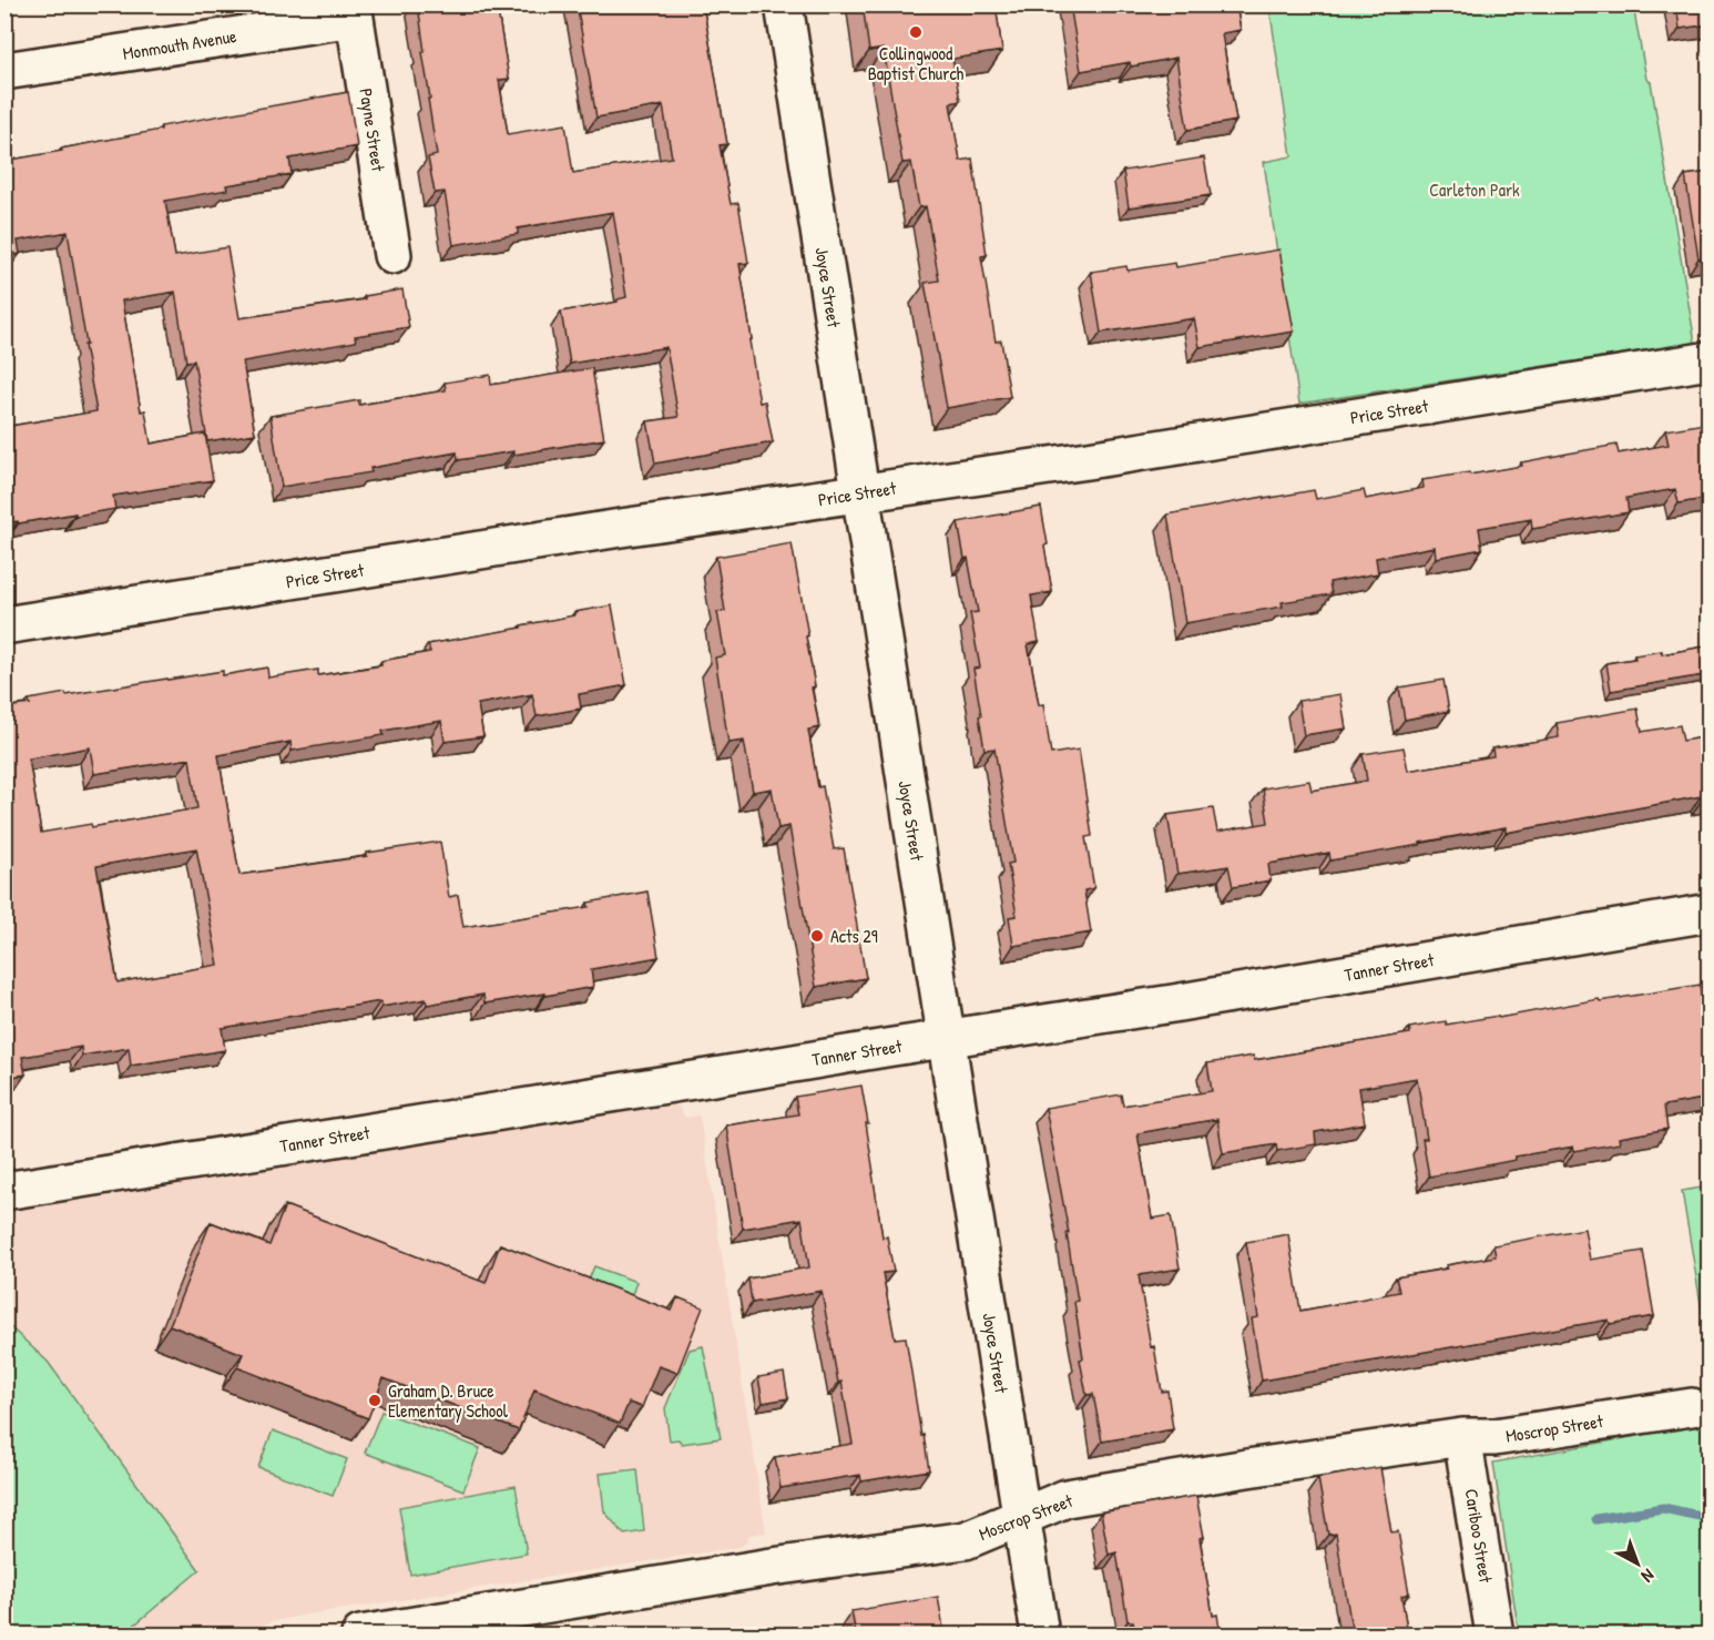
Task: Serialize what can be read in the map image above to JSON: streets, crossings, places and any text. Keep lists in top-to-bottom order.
{
  "streets": {
    "street": [
      "Monmouth Avenue",
      "Payne Street",
      "Joyce Street",
      "Price Street",
      "Tanner Street",
      "Moscrop Street",
      "Cariboo Street"
    ]
  },
  "crossings": [
    ["Monmouth Avenue", "Payne Street"],
    ["Joyce Street", "Price Street"],
    ["Joyce Street", "Tanner Street"],
    ["Joyce Street", "Moscrop Street"],
    ["Moscrop Street", "Cariboo Street"]
  ],
  "parks": ["Carleton Park"],
  "places": ["Collingwood Baptist Church", "Acts 29", "Graham D. Bruce Elementary School"],
  "north": "bottom right"
}
